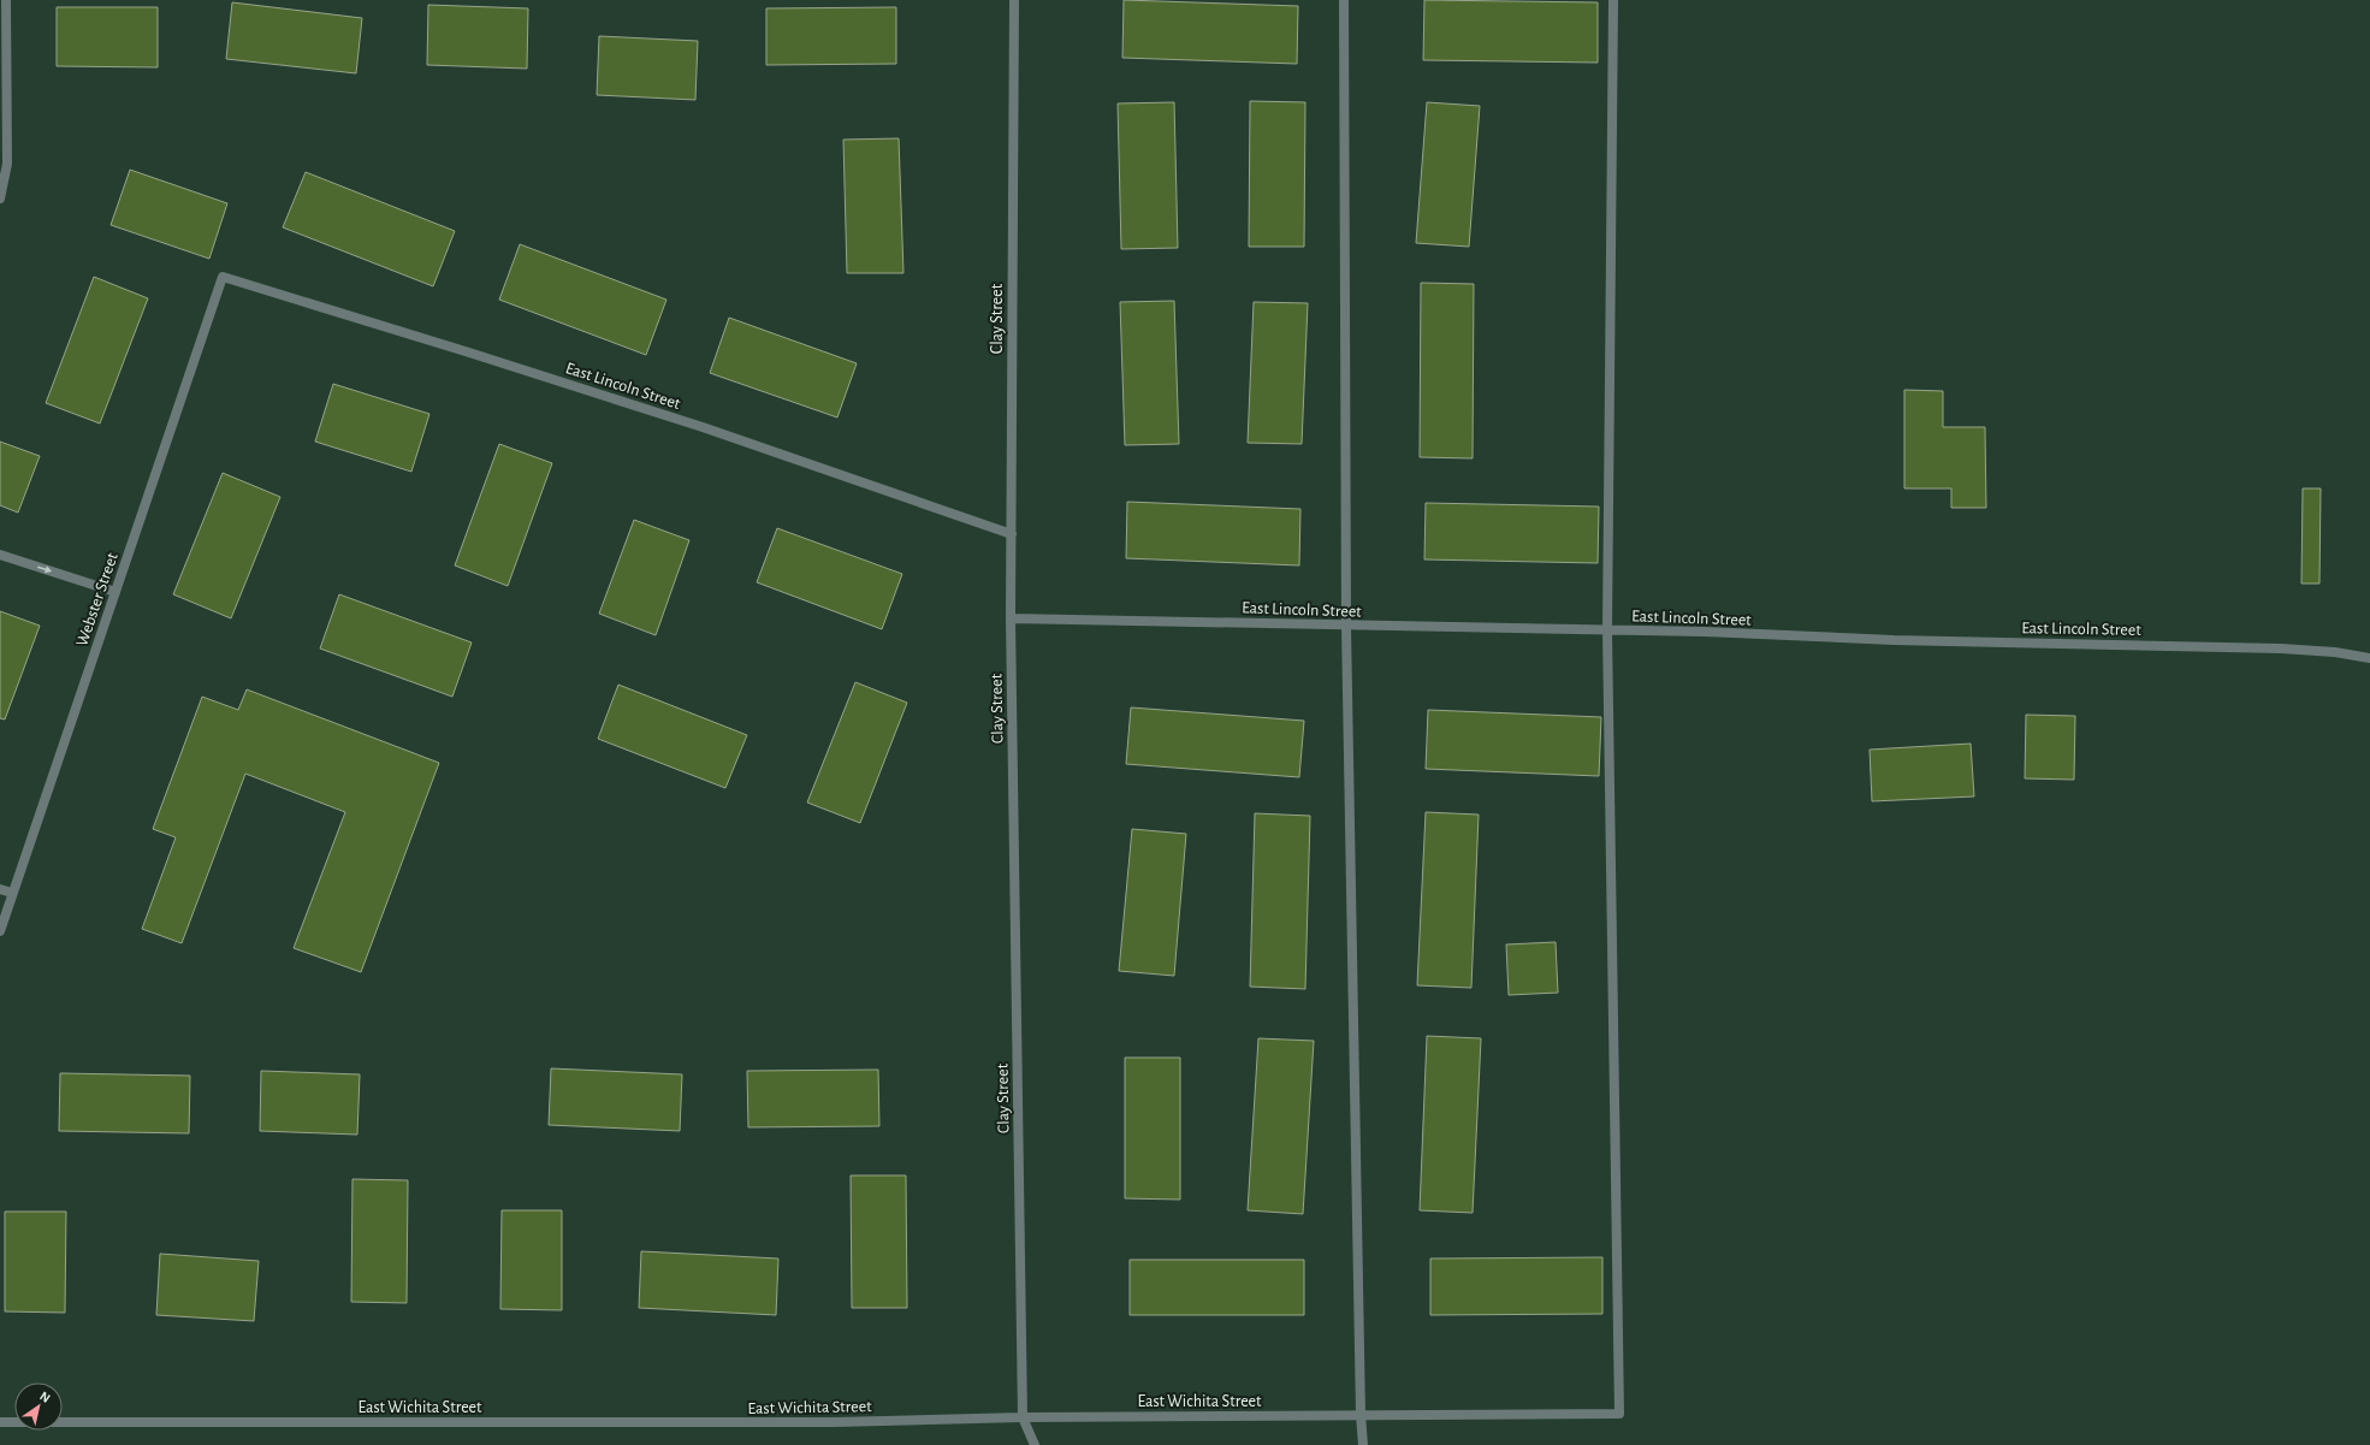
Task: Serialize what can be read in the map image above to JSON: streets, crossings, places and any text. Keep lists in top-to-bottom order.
{
  "streets": {
    "street": [
      "Clay Street",
      "East Lincoln Street",
      "Webster Street",
      "East Wichita Street"
    ]
  },
  "crossings": [
    ["Clay Street", "East Lincoln Street"],
    ["Clay Street", "East Wichita Street"],
    ["East Lincoln Street", "Webster Street"],
    ["East Lincoln Street", "East Wichita Street"]
  ],
  "north": "top right"
}
